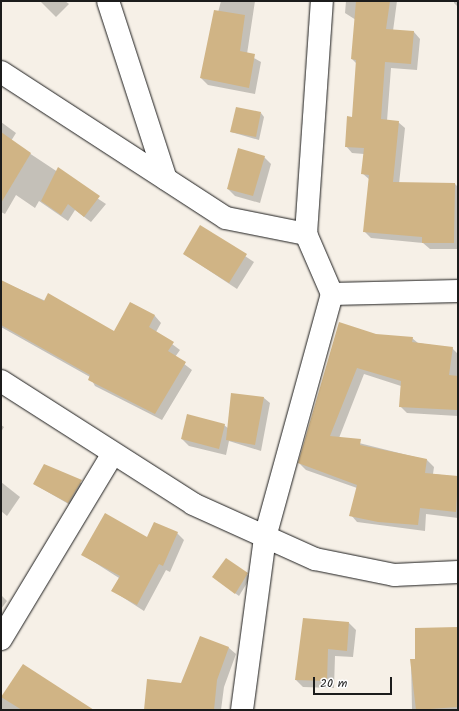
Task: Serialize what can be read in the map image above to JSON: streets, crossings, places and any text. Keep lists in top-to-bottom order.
{
  "scale_bar": "20 m"
}
